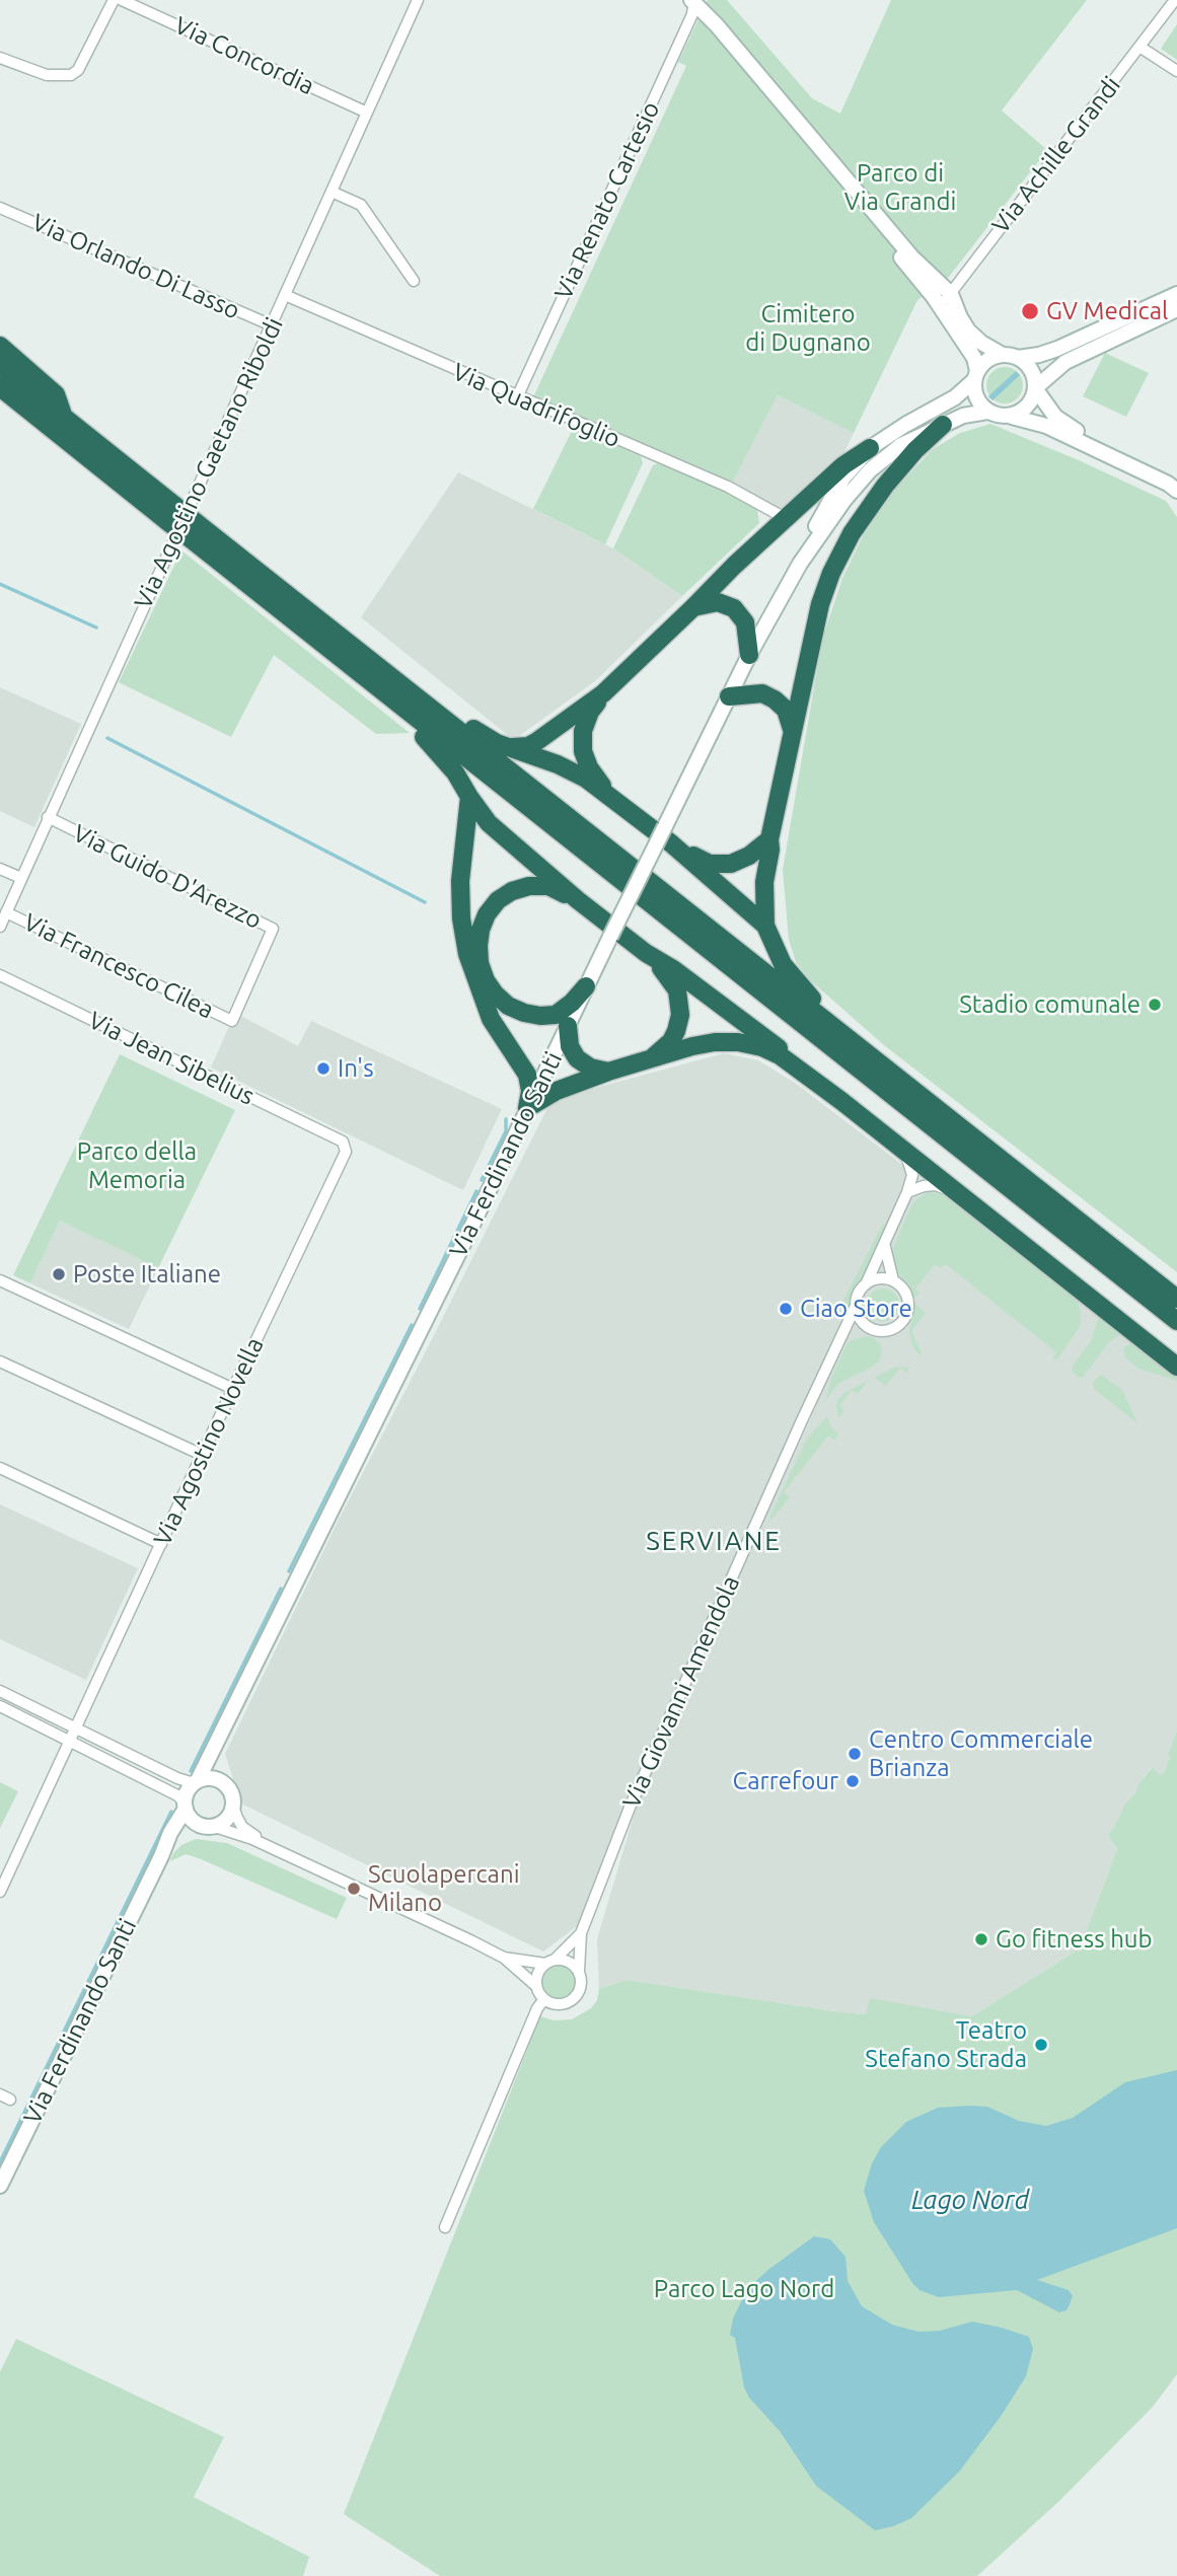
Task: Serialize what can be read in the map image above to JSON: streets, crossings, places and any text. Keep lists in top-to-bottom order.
{
  "streets": {
    "main road": ["Via Ferdinando Santi"],
    "street": [
      "Via Concordia",
      "Via Achille Grandi",
      "Via Renato Cartesio",
      "Via Orlando Di Lasso",
      "Via Quadrifoglio",
      "Via Agostino Gaetano Riboldi",
      "Via Guido D'Arezzo",
      "Via Francesco Cilea",
      "Via Jean Sibelius",
      "Via Agostino Novella",
      "Via Giovanni Amendola"
    ]
  },
  "crossings": [
    ["Via Concordia", "Via Agostino Gaetano Riboldi"],
    ["Via Renato Cartesio", "Via Quadrifoglio"],
    ["Via Orlando Di Lasso", "Via Agostino Gaetano Riboldi"],
    ["Via Quadrifoglio", "Via Agostino Gaetano Riboldi"],
    ["Via Agostino Gaetano Riboldi", "Via Guido D'Arezzo"],
    ["Via Agostino Gaetano Riboldi", "Via Francesco Cilea"],
    ["Via Guido D'Arezzo", "Via Francesco Cilea"],
    ["Via Jean Sibelius", "Via Agostino Novella"]
  ],
  "districts": ["SERVIANE"],
  "water": ["Lago Nord"],
  "parks": [
    "Parco di Via Grandi",
    "Cimitero di Dugnano",
    "Parco della Memoria",
    "Parco Lago Nord"
  ],
  "places": [
    "GV Medical",
    "Stadio comunale",
    "In's",
    "Poste Italiane",
    "Ciao Store",
    "Centro Commerciale Brianza",
    "Carrefour",
    "Scuolapercani Milano",
    "Go fitness hub",
    "Teatro Stefano Strada"
  ]
}
